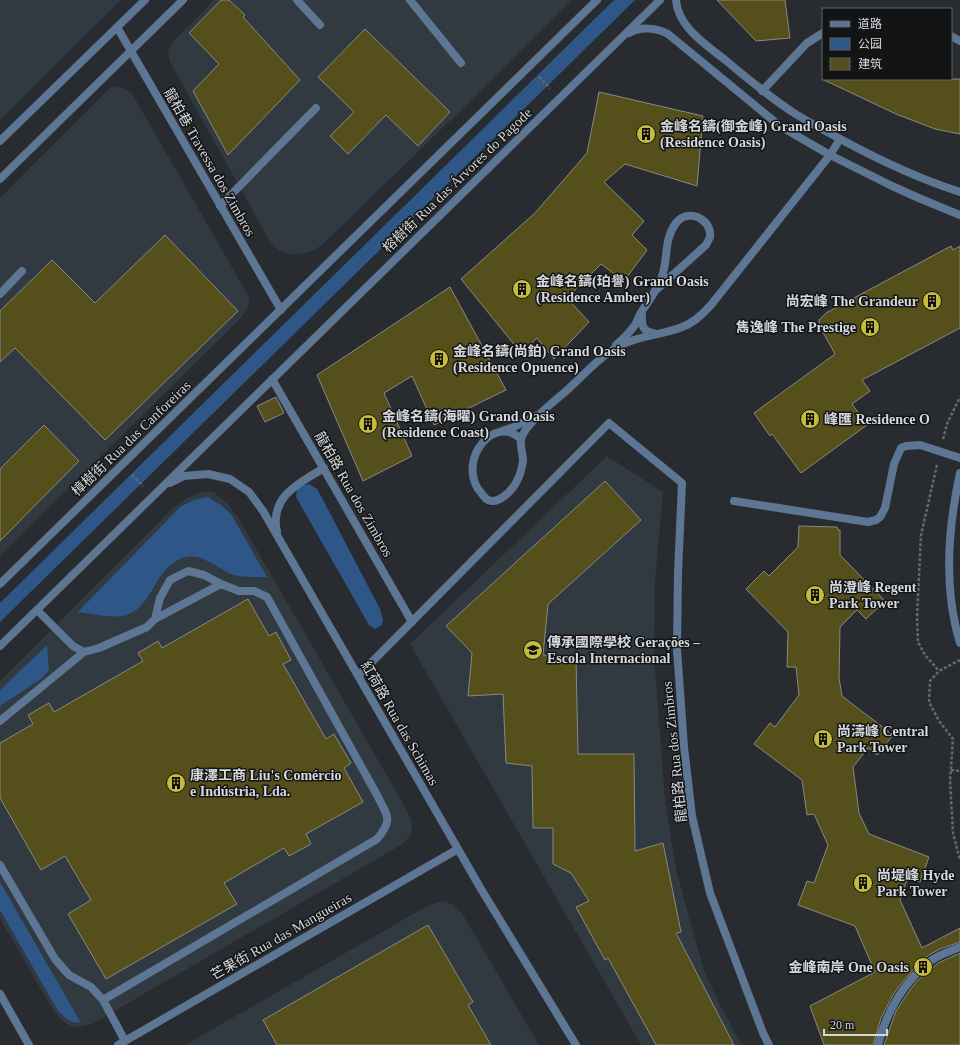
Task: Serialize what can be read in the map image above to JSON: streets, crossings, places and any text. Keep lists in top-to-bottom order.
{
  "streets": {
    "street": [
      "龍柏巷 Travessa dos Zimbros",
      "榕樹街 Rua das Árvores do Pagode",
      "樟樹街 Rua das Canforeiras",
      "龍柏路 Rua dos Zimbros",
      "紅荷路 Rua das Schimas",
      "芒果街 Rua das Mangueiras"
    ]
  },
  "crossings": [
    ["龍柏巷 Travessa dos Zimbros", "樟樹街 Rua das Canforeiras"],
    ["榕樹街 Rua das Árvores do Pagode", "龍柏路 Rua dos Zimbros"],
    ["龍柏路 Rua dos Zimbros", "紅荷路 Rua das Schimas"],
    ["紅荷路 Rua das Schimas", "芒果街 Rua das Mangueiras"]
  ],
  "places": {
    "building": [
      "金峰名鑄(御金峰) Grand Oasis (Residence Oasis)",
      "金峰名鑄(珀譽) Grand Oasis (Residence Amber)",
      "尚宏峰 The Grandeur",
      "雋逸峰 The Prestige",
      "金峰名鑄(尚鉑) Grand Oasis (Residence Opuence)",
      "峰匯 Residence O",
      "金峰名鑄(海曜) Grand Oasis (Residence Coast)",
      "尚澄峰 Regent Park Tower",
      "尚濤峰 Central Park Tower",
      "康澤工商 Liu's Comércio e Indústria, Lda.",
      "尚堤峰 Hyde Park Tower",
      "金峰南岸 One Oasis"
    ],
    "school or university": ["傳承國際學校 Gerações – Escola Internacional"]
  },
  "legend": ["道路", "公园", "建筑"],
  "scale_bar": "20 m"
}
